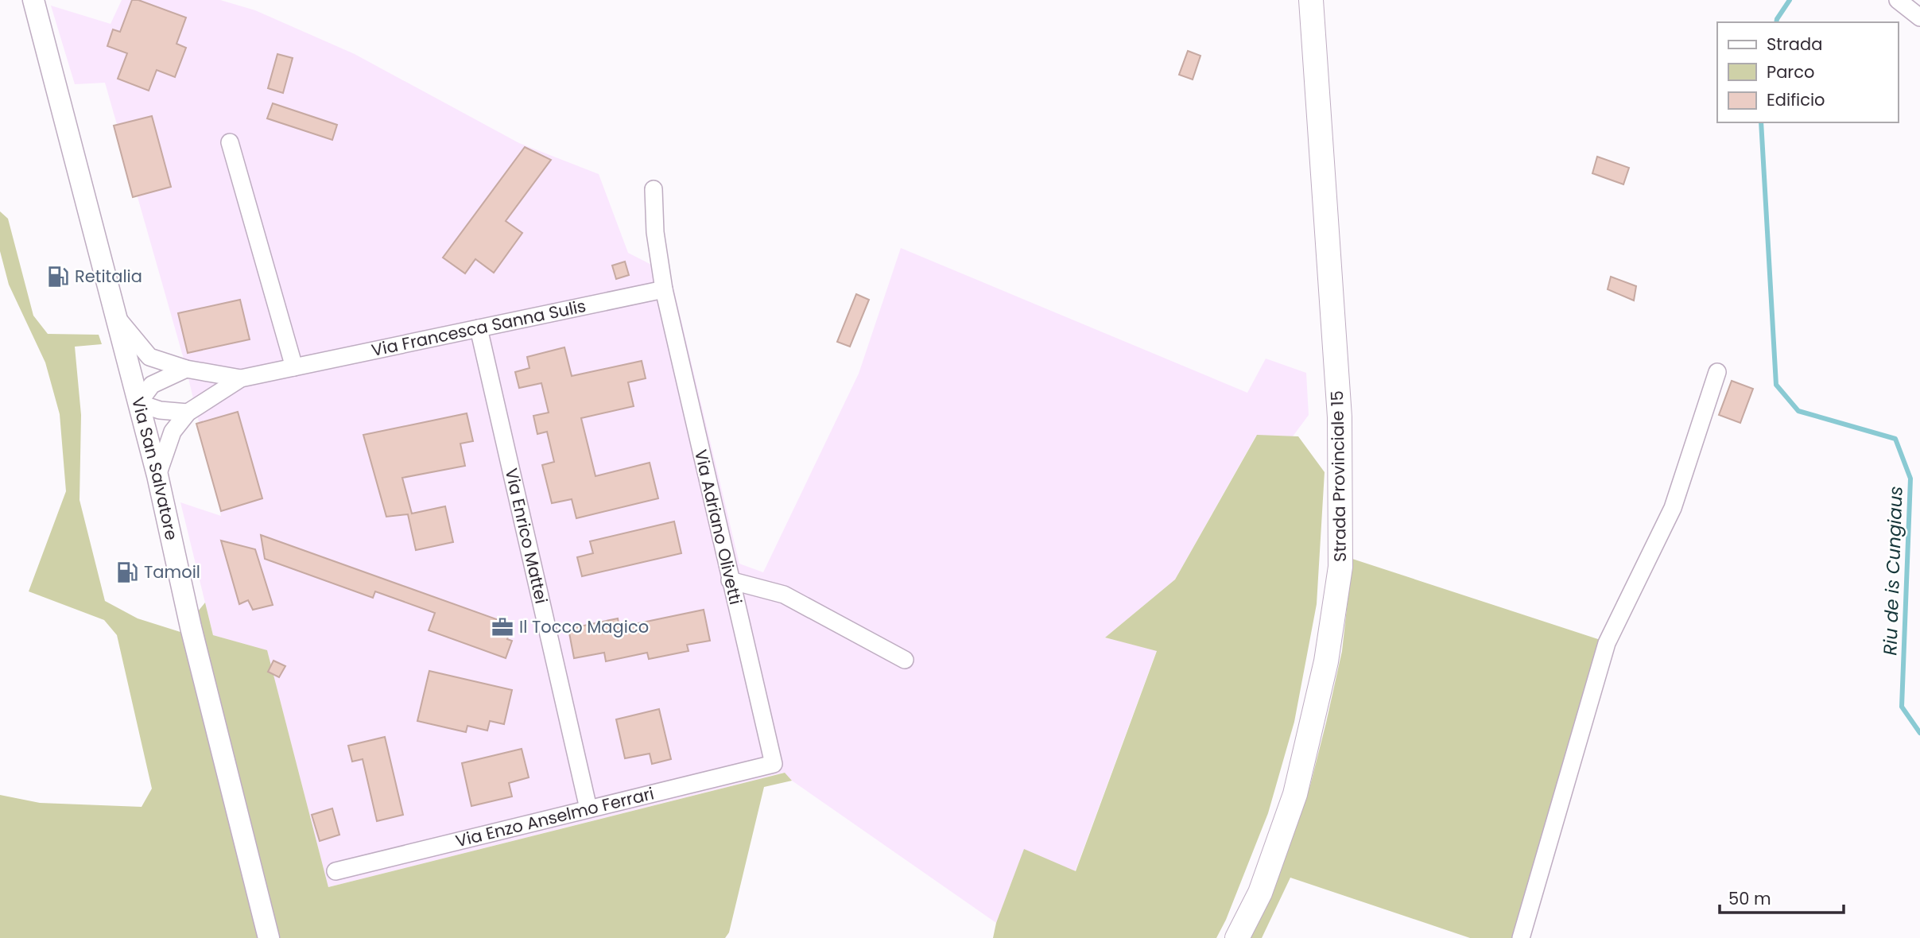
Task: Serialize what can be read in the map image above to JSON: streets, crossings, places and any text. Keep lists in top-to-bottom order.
{
  "streets": {
    "main road": ["Strada Provinciale 15"],
    "street": [
      "Via Francesca Sanna Sulis",
      "Via San Salvatore",
      "Via Adriano Olivetti",
      "Via Enrico Mattei",
      "Via Enzo Anselmo Ferrari"
    ]
  },
  "crossings": [
    ["Via Francesca Sanna Sulis", "Via San Salvatore"],
    ["Via Francesca Sanna Sulis", "Via Adriano Olivetti"],
    ["Via Francesca Sanna Sulis", "Via Enrico Mattei"],
    ["Via Adriano Olivetti", "Via Enzo Anselmo Ferrari"],
    ["Via Enrico Mattei", "Via Enzo Anselmo Ferrari"]
  ],
  "water": ["Riu de is Cungiaus"],
  "places": {
    "fuel station": ["Retitalia", "Tamoil"],
    "office": ["Il Tocco Magico"]
  },
  "legend": ["Strada", "Parco", "Edificio"],
  "scale_bar": "50 m"
}
